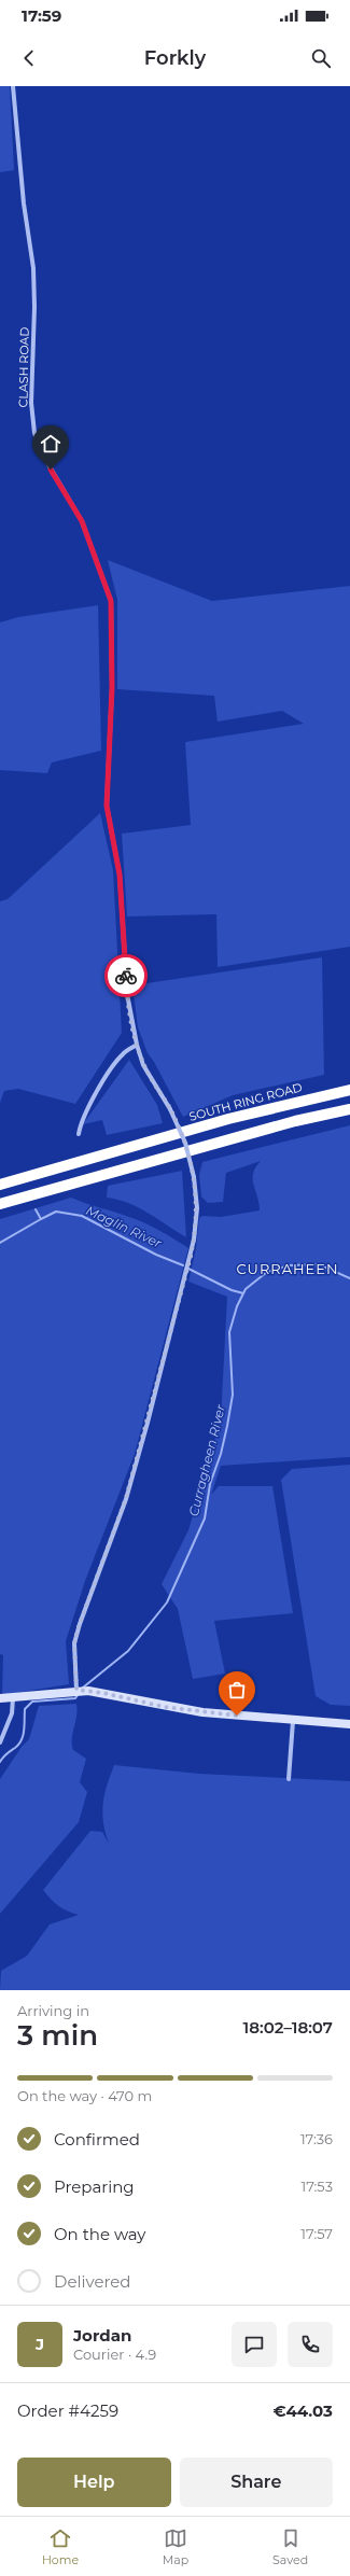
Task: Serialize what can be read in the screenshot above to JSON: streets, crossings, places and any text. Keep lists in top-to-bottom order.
{
  "streets": {
    "highway": ["SOUTH RING ROAD"],
    "street": ["CLASH ROAD"]
  },
  "districts": ["CURRAHEEN"],
  "water": ["Maglin River", "Curragheen River"],
  "page": {
    "status": "17:59",
    "header": "Forkly",
    "heading": ["3 min", "Arriving in", "18:02–18:07"],
    "panel": [
      "Jordan",
      "Courier · 4.9",
      "Order #4259",
      "€44.03"
    ],
    "bar": "On the way · 470 m",
    "list": [
      ["Confirmed", "17:36"],
      ["Preparing", "17:53"],
      ["On the way", "17:57"],
      "Delivered"
    ],
    "round": "J",
    "buttons": ["Help", "Share"],
    "tabs": ["Home", "Map", "Saved"]
  }
}
